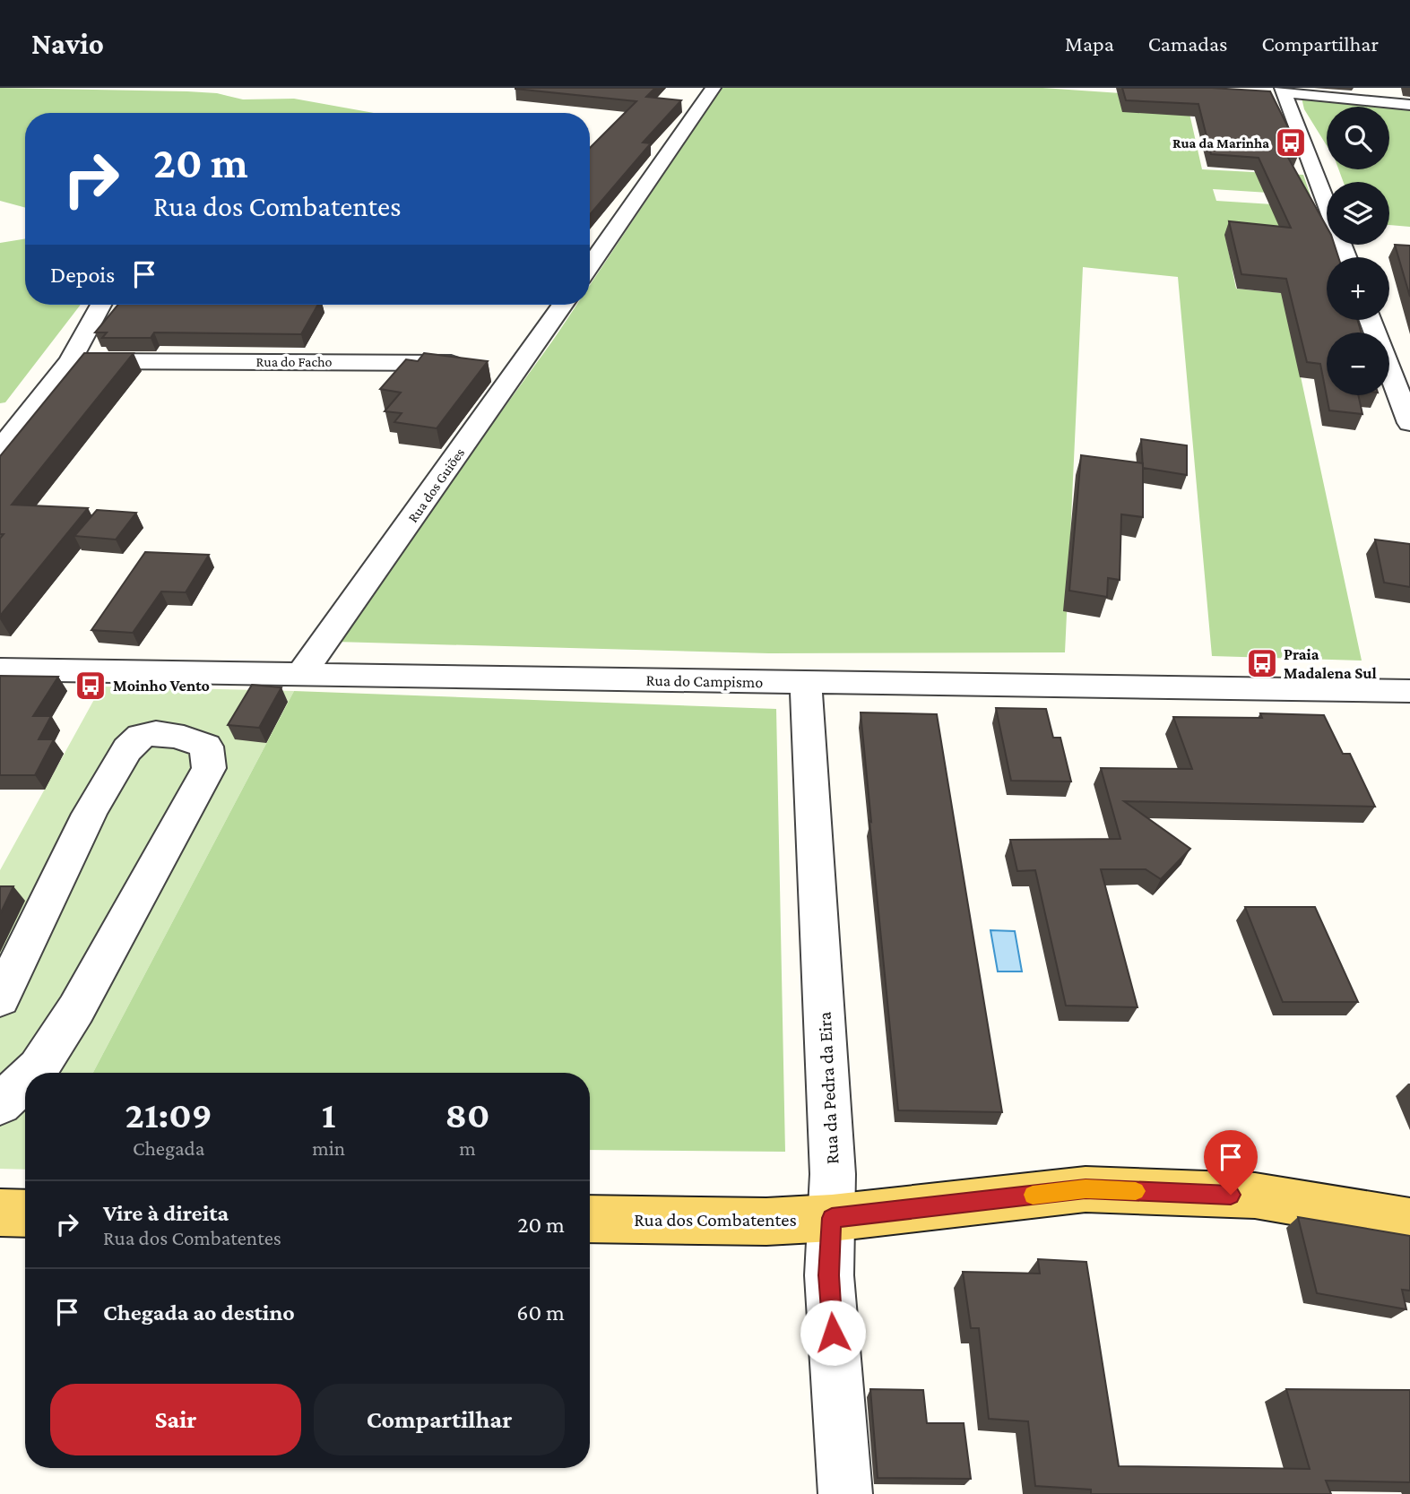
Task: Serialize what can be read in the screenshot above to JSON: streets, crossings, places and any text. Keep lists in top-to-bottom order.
{
  "streets": {
    "main road": ["Rua dos Combatentes"],
    "street": [
      "Rua do Facho",
      "Rua dos Guiões",
      "Rua do Campismo",
      "Rua da Pedra da Eira"
    ]
  },
  "crossings": [
    ["Rua dos Guiões", "Rua do Campismo"],
    ["Rua do Campismo", "Rua da Pedra da Eira"],
    ["Rua da Pedra da Eira", "Rua dos Combatentes"]
  ],
  "places": {
    "bus stop": ["Rua da Marinha", "Praia Madalena Sul", "Moinho Vento"]
  },
  "page": {
    "header": "Navio",
    "nav": ["Mapa", "Camadas", "Compartilhar"],
    "map_buttons": ["+", "−"],
    "turn": ["20 m", "Rua dos Combatentes"],
    "then": "Depois",
    "eta": [
      "21:09",
      "Chegada",
      "1",
      "min",
      "80",
      "m"
    ],
    "list": [
      {
        "name": "Vire à direita",
        "note": "Rua dos Combatentes",
        "value": "20 m"
      },
      {
        "name": "Chegada ao destino",
        "value": "60 m"
      }
    ],
    "buttons": ["Sair", "Compartilhar"]
  }
}
